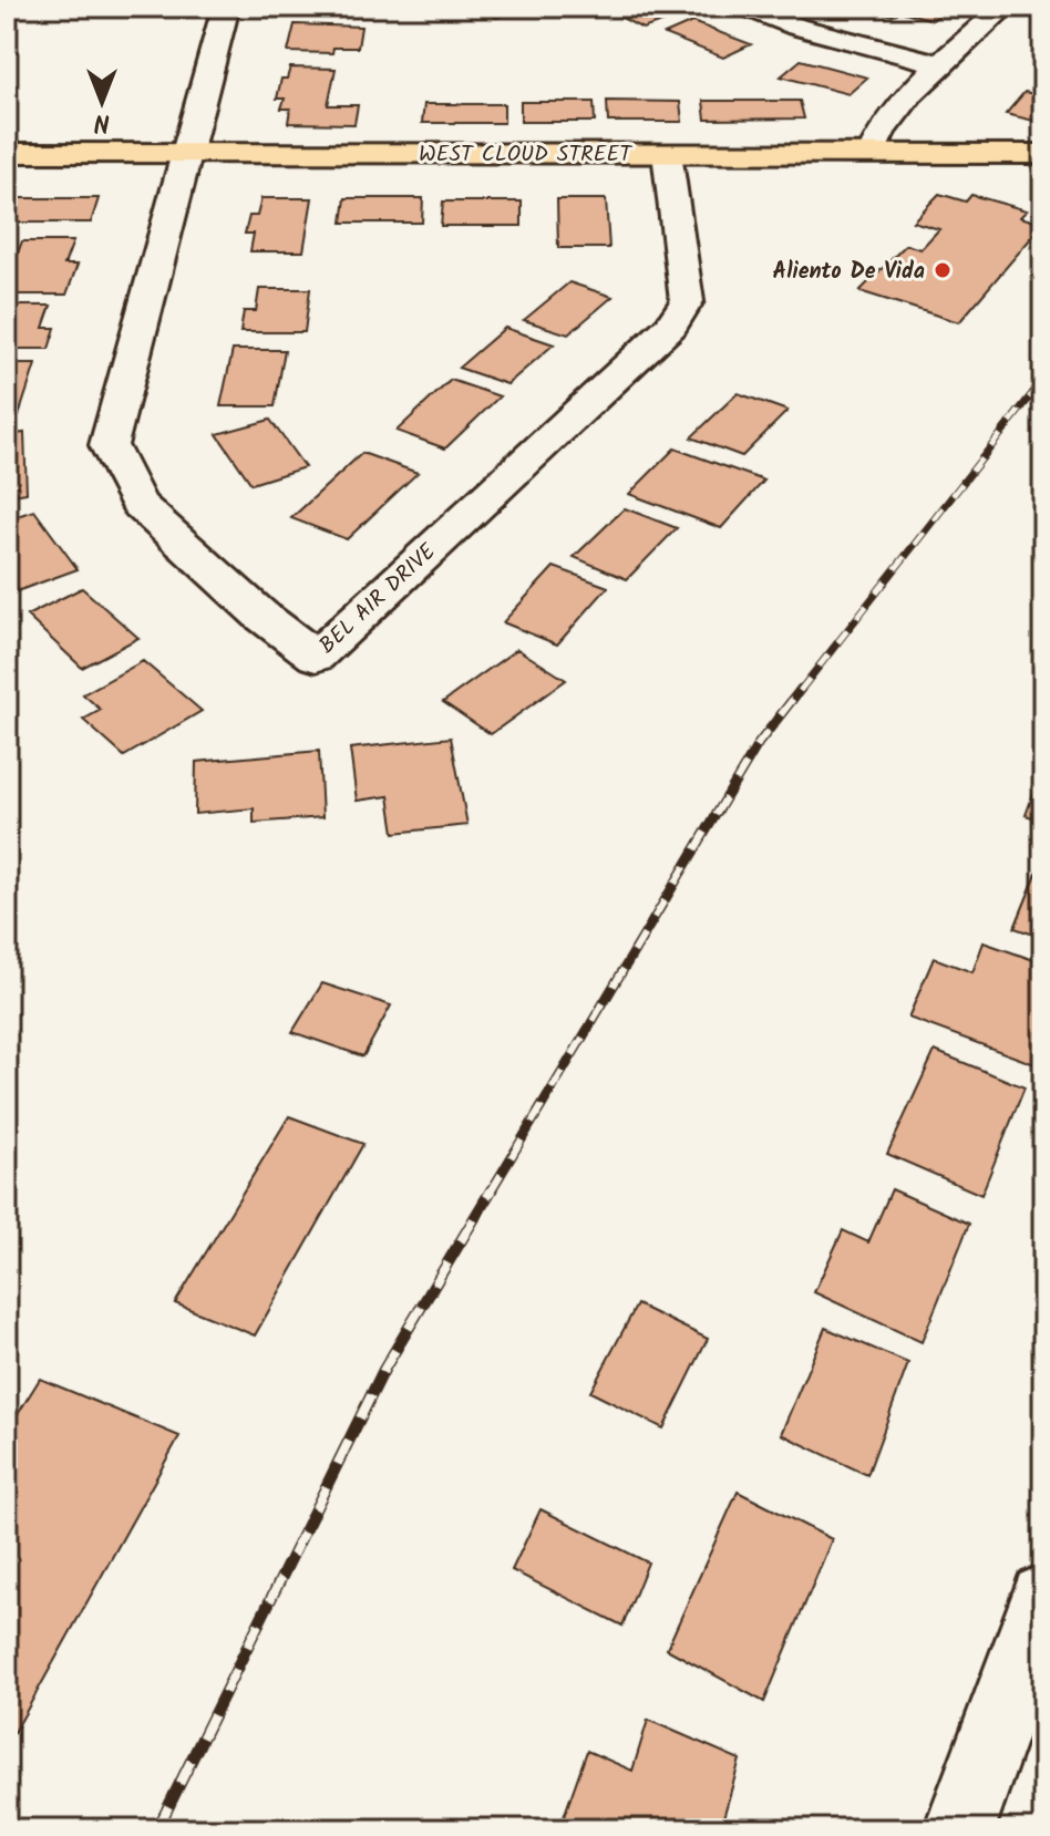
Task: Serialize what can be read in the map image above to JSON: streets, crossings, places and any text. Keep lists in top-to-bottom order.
{
  "streets": {
    "main road": ["WEST CLOUD STREET"],
    "street": ["BEL AIR DRIVE"]
  },
  "crossings": [
    ["WEST CLOUD STREET", "BEL AIR DRIVE"]
  ],
  "places": ["Aliento De Vida"],
  "north": "bottom"
}
